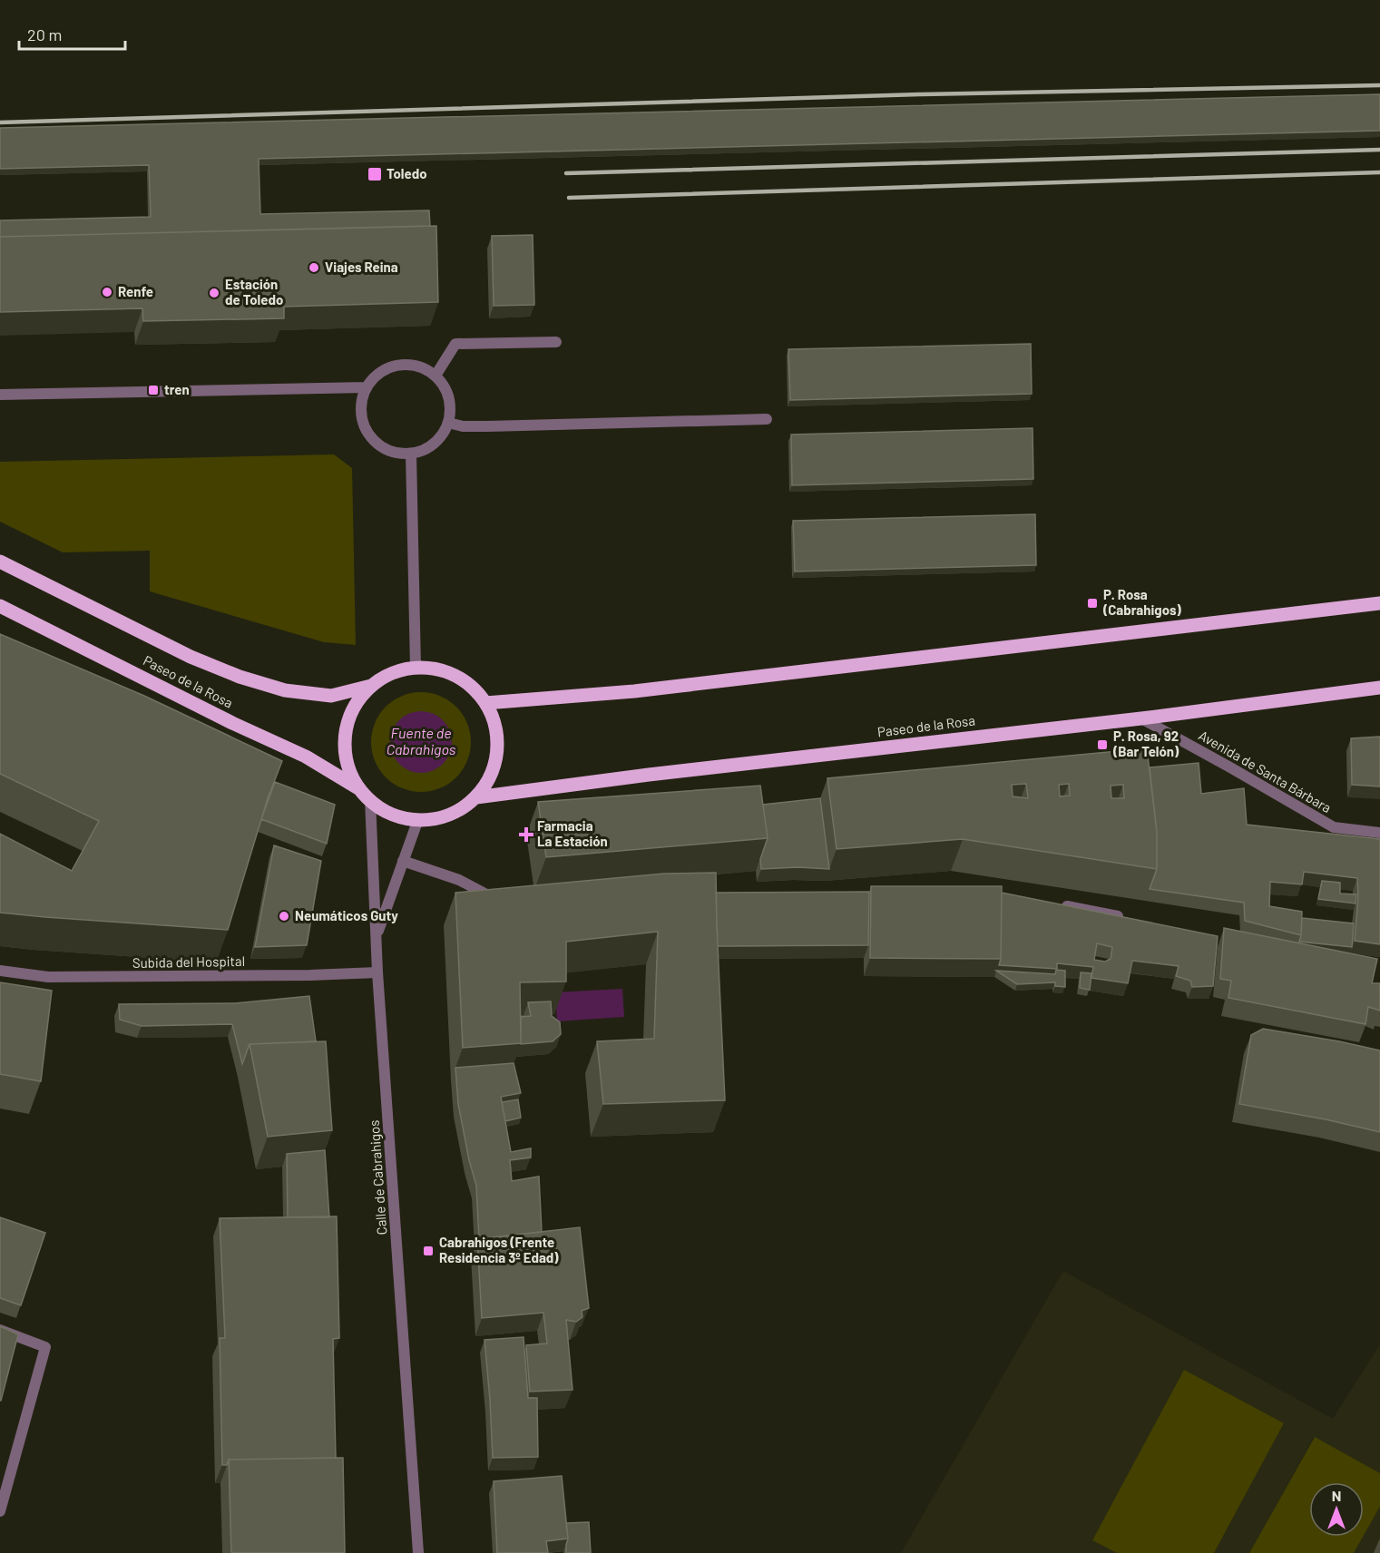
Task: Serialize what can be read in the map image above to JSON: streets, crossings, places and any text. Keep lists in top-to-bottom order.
{
  "streets": {
    "main road": ["Paseo de la Rosa"],
    "street": ["Avenida de Santa Bárbara", "Subida del Hospital", "Calle de Cabrahigos"]
  },
  "crossings": [
    ["Paseo de la Rosa", "Avenida de Santa Bárbara"],
    ["Paseo de la Rosa", "Calle de Cabrahigos"],
    ["Subida del Hospital", "Calle de Cabrahigos"]
  ],
  "water": ["Fuente de Cabrahigos"],
  "places": {
    "transit": [
      "Toledo",
      "tren",
      "P. Rosa (Cabrahigos)",
      "P. Rosa, 92 (Bar Telón)",
      "Cabrahigos (Frente Residencia 3º Edad)"
    ],
    "other": [
      "Viajes Reina",
      "Renfe",
      "Estación de Toledo",
      "Neumáticos Guty"
    ],
    "health": ["Farmacia La Estación"]
  },
  "scale_bar": "20 m",
  "north": "top"
}
